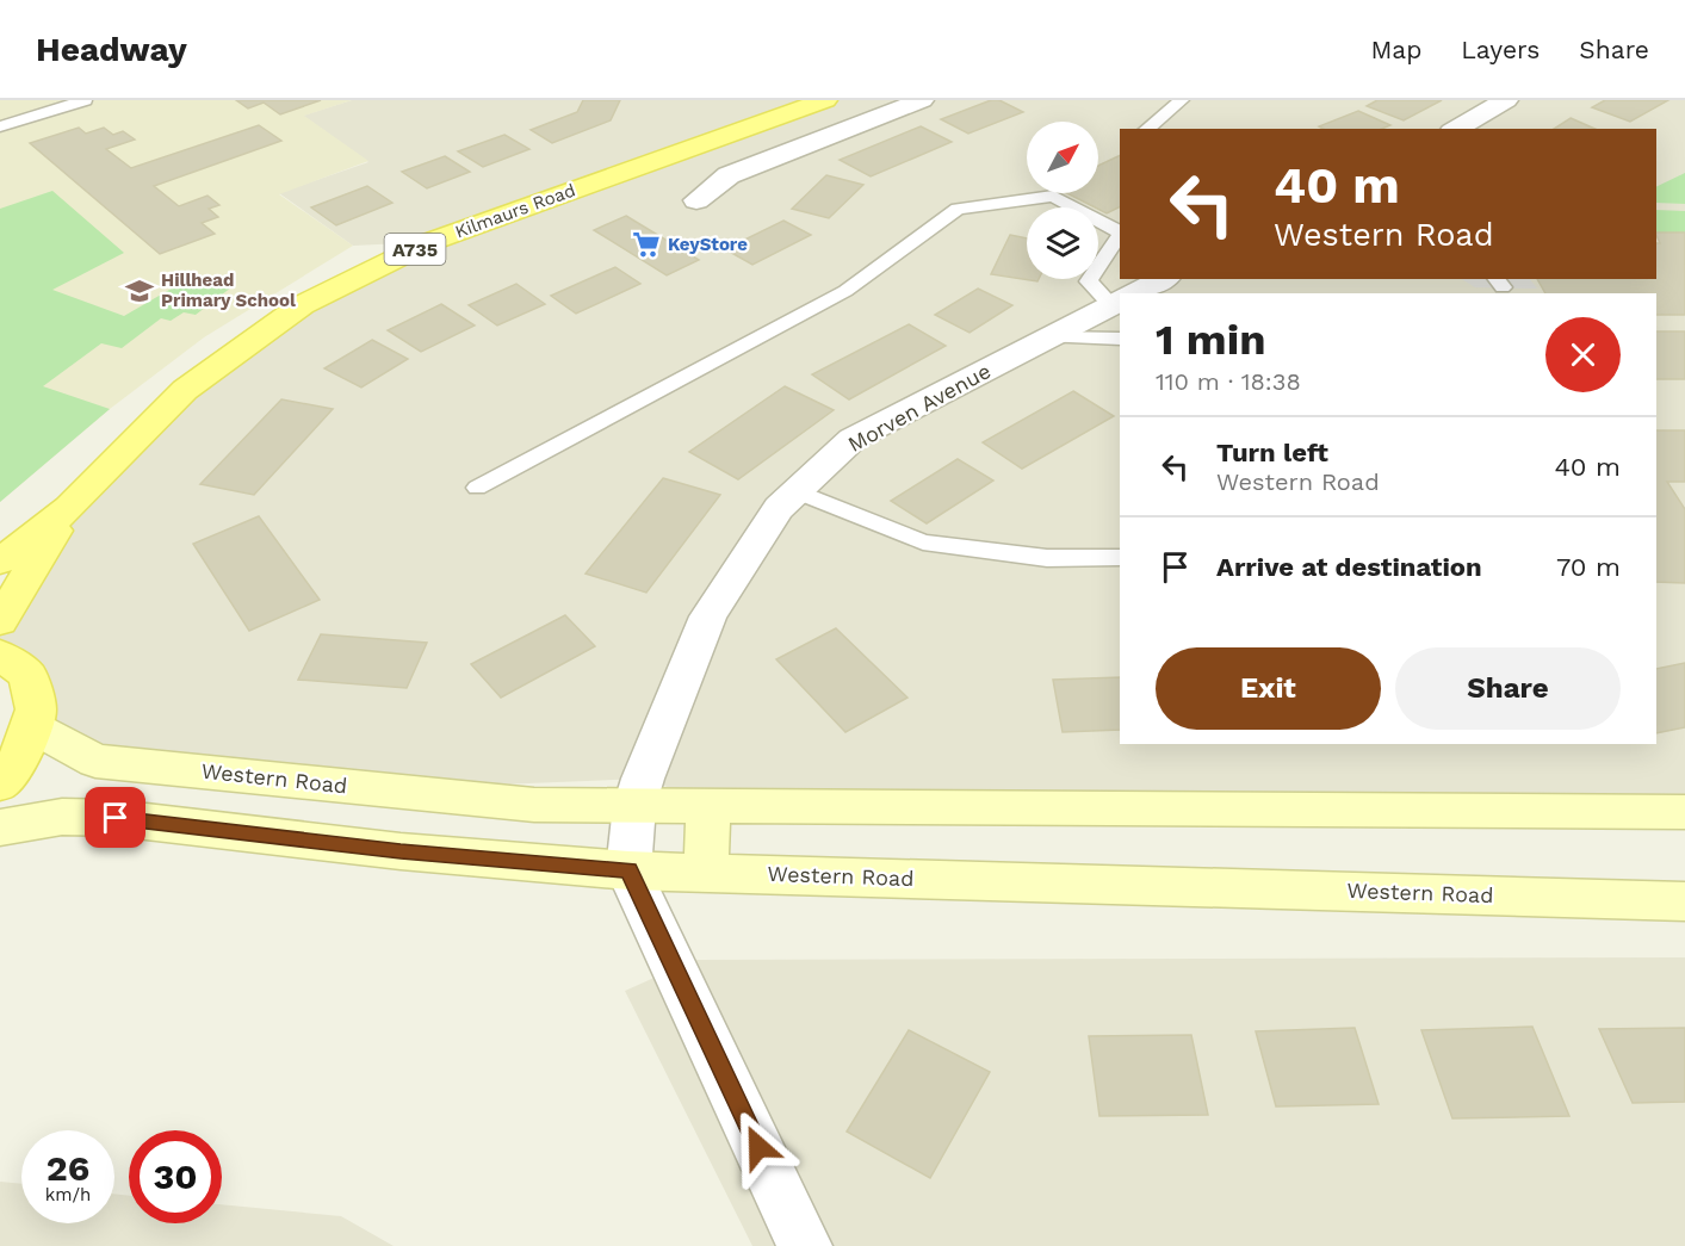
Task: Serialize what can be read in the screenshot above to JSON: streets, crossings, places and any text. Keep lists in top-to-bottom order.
{
  "streets": {
    "main road": ["Kilmaurs Road", "A735", "Western Road"],
    "street": ["Morven Avenue"]
  },
  "crossings": [
    ["Morven Avenue", "Western Road"]
  ],
  "places": {
    "supermarket": ["KeyStore"],
    "school or university": ["Hillhead Primary School"]
  },
  "north": "top right",
  "page": {
    "header": "Headway",
    "nav": ["Map", "Layers", "Share"],
    "turn": ["40 m", "Western Road"],
    "heading": ["1 min", "110 m · 18:38"],
    "list": [
      {
        "name": "Turn left",
        "note": "Western Road",
        "value": "40 m"
      },
      {
        "name": "Arrive at destination",
        "value": "70 m"
      }
    ],
    "buttons": ["Exit", "Share"],
    "speed": "26 km/h",
    "limit": "30"
  }
}
